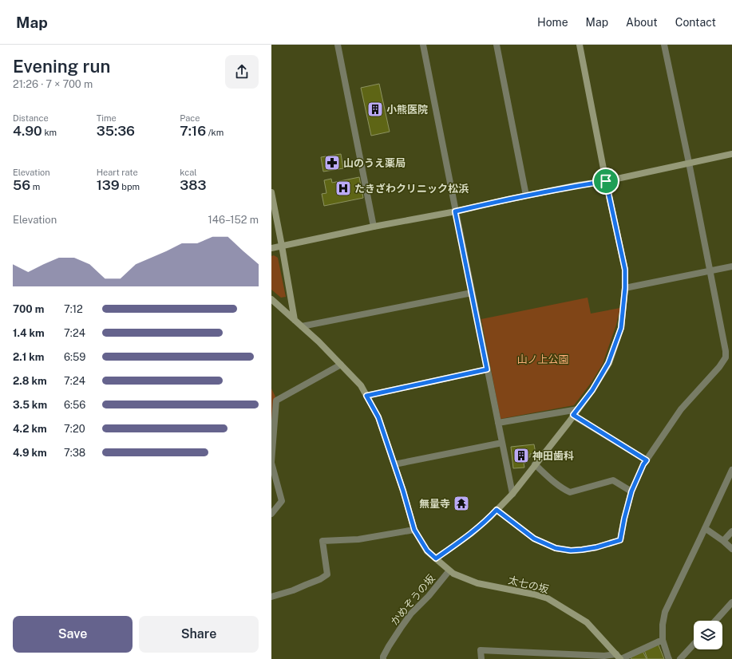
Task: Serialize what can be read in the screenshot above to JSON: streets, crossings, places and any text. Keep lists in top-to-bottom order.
{
  "streets": {
    "street": ["太七の坂", "かめぞうの坂"]
  },
  "crossings": [
    ["太七の坂", "かめぞうの坂"]
  ],
  "parks": ["山ノ上公園"],
  "places": {
    "building": ["小熊医院", "神田歯科"],
    "pharmacy": ["山のうえ薬局"],
    "hospital": ["たきざわクリニック松浜"],
    "temple": ["無量寺"]
  },
  "page": {
    "header": "Map",
    "nav": [
      "Home",
      "Map",
      "About",
      "Contact"
    ],
    "heading": ["Evening run", "21:26 · 7 × 700 m"],
    "stats": [
      ["Distance", "4.90 km"],
      ["Time", "35:36"],
      ["Pace", "7:16 /km"],
      ["Elevation", "56 m"],
      ["Heart rate", "139 bpm"],
      ["kcal", "383"]
    ],
    "chart": ["Elevation", "146–152 m"],
    "list": [
      {
        "name": "700 m",
        "note": "7:12"
      },
      {
        "name": "1.4 km",
        "note": "7:24"
      },
      {
        "name": "2.1 km",
        "note": "6:59"
      },
      {
        "name": "2.8 km",
        "note": "7:24"
      },
      {
        "name": "3.5 km",
        "note": "6:56"
      },
      {
        "name": "4.2 km",
        "note": "7:20"
      },
      {
        "name": "4.9 km",
        "note": "7:38"
      }
    ],
    "buttons": ["Save", "Share"]
  }
}
